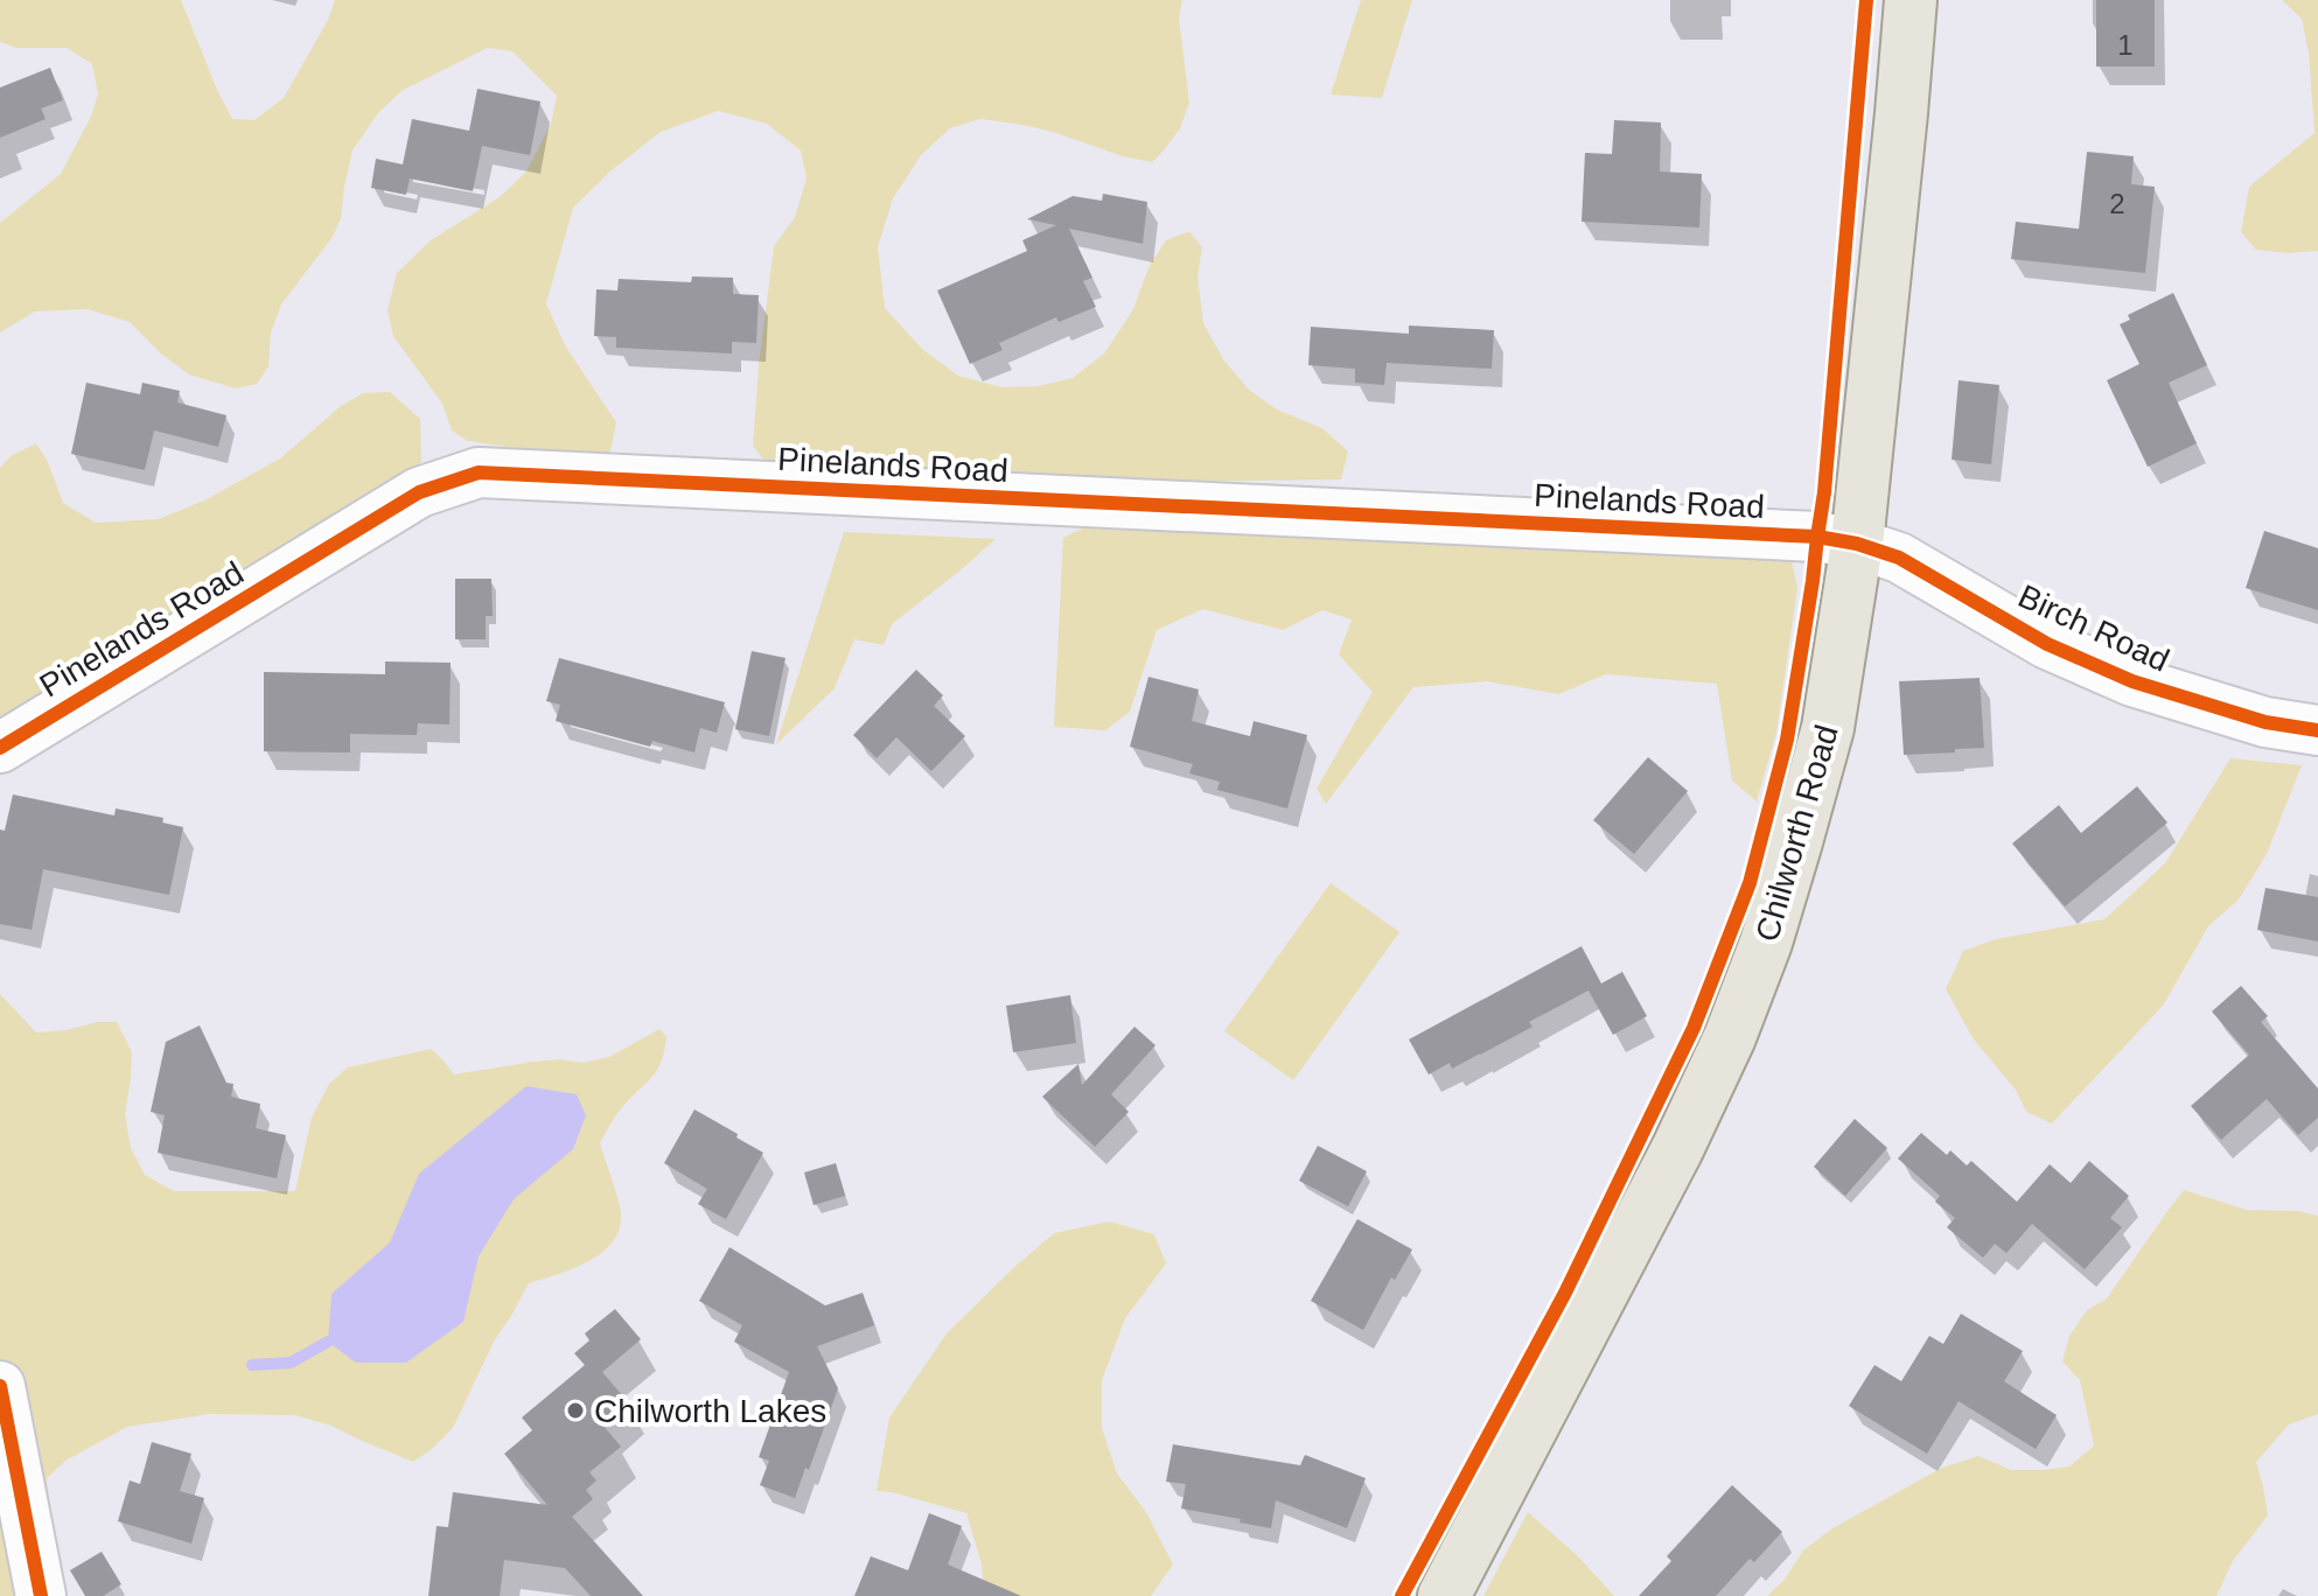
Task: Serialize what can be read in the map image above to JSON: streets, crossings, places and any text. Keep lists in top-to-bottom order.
{
  "streets": {
    "main road": ["Chilworth Road"],
    "street": ["Pinelands Road", "Birch Road"]
  },
  "crossings": [
    ["Pinelands Road", "Birch Road"],
    ["Pinelands Road", "Chilworth Road"],
    ["Birch Road", "Chilworth Road"]
  ],
  "places": ["Chilworth Lakes"],
  "house_numbers": ["1", "2"]
}
